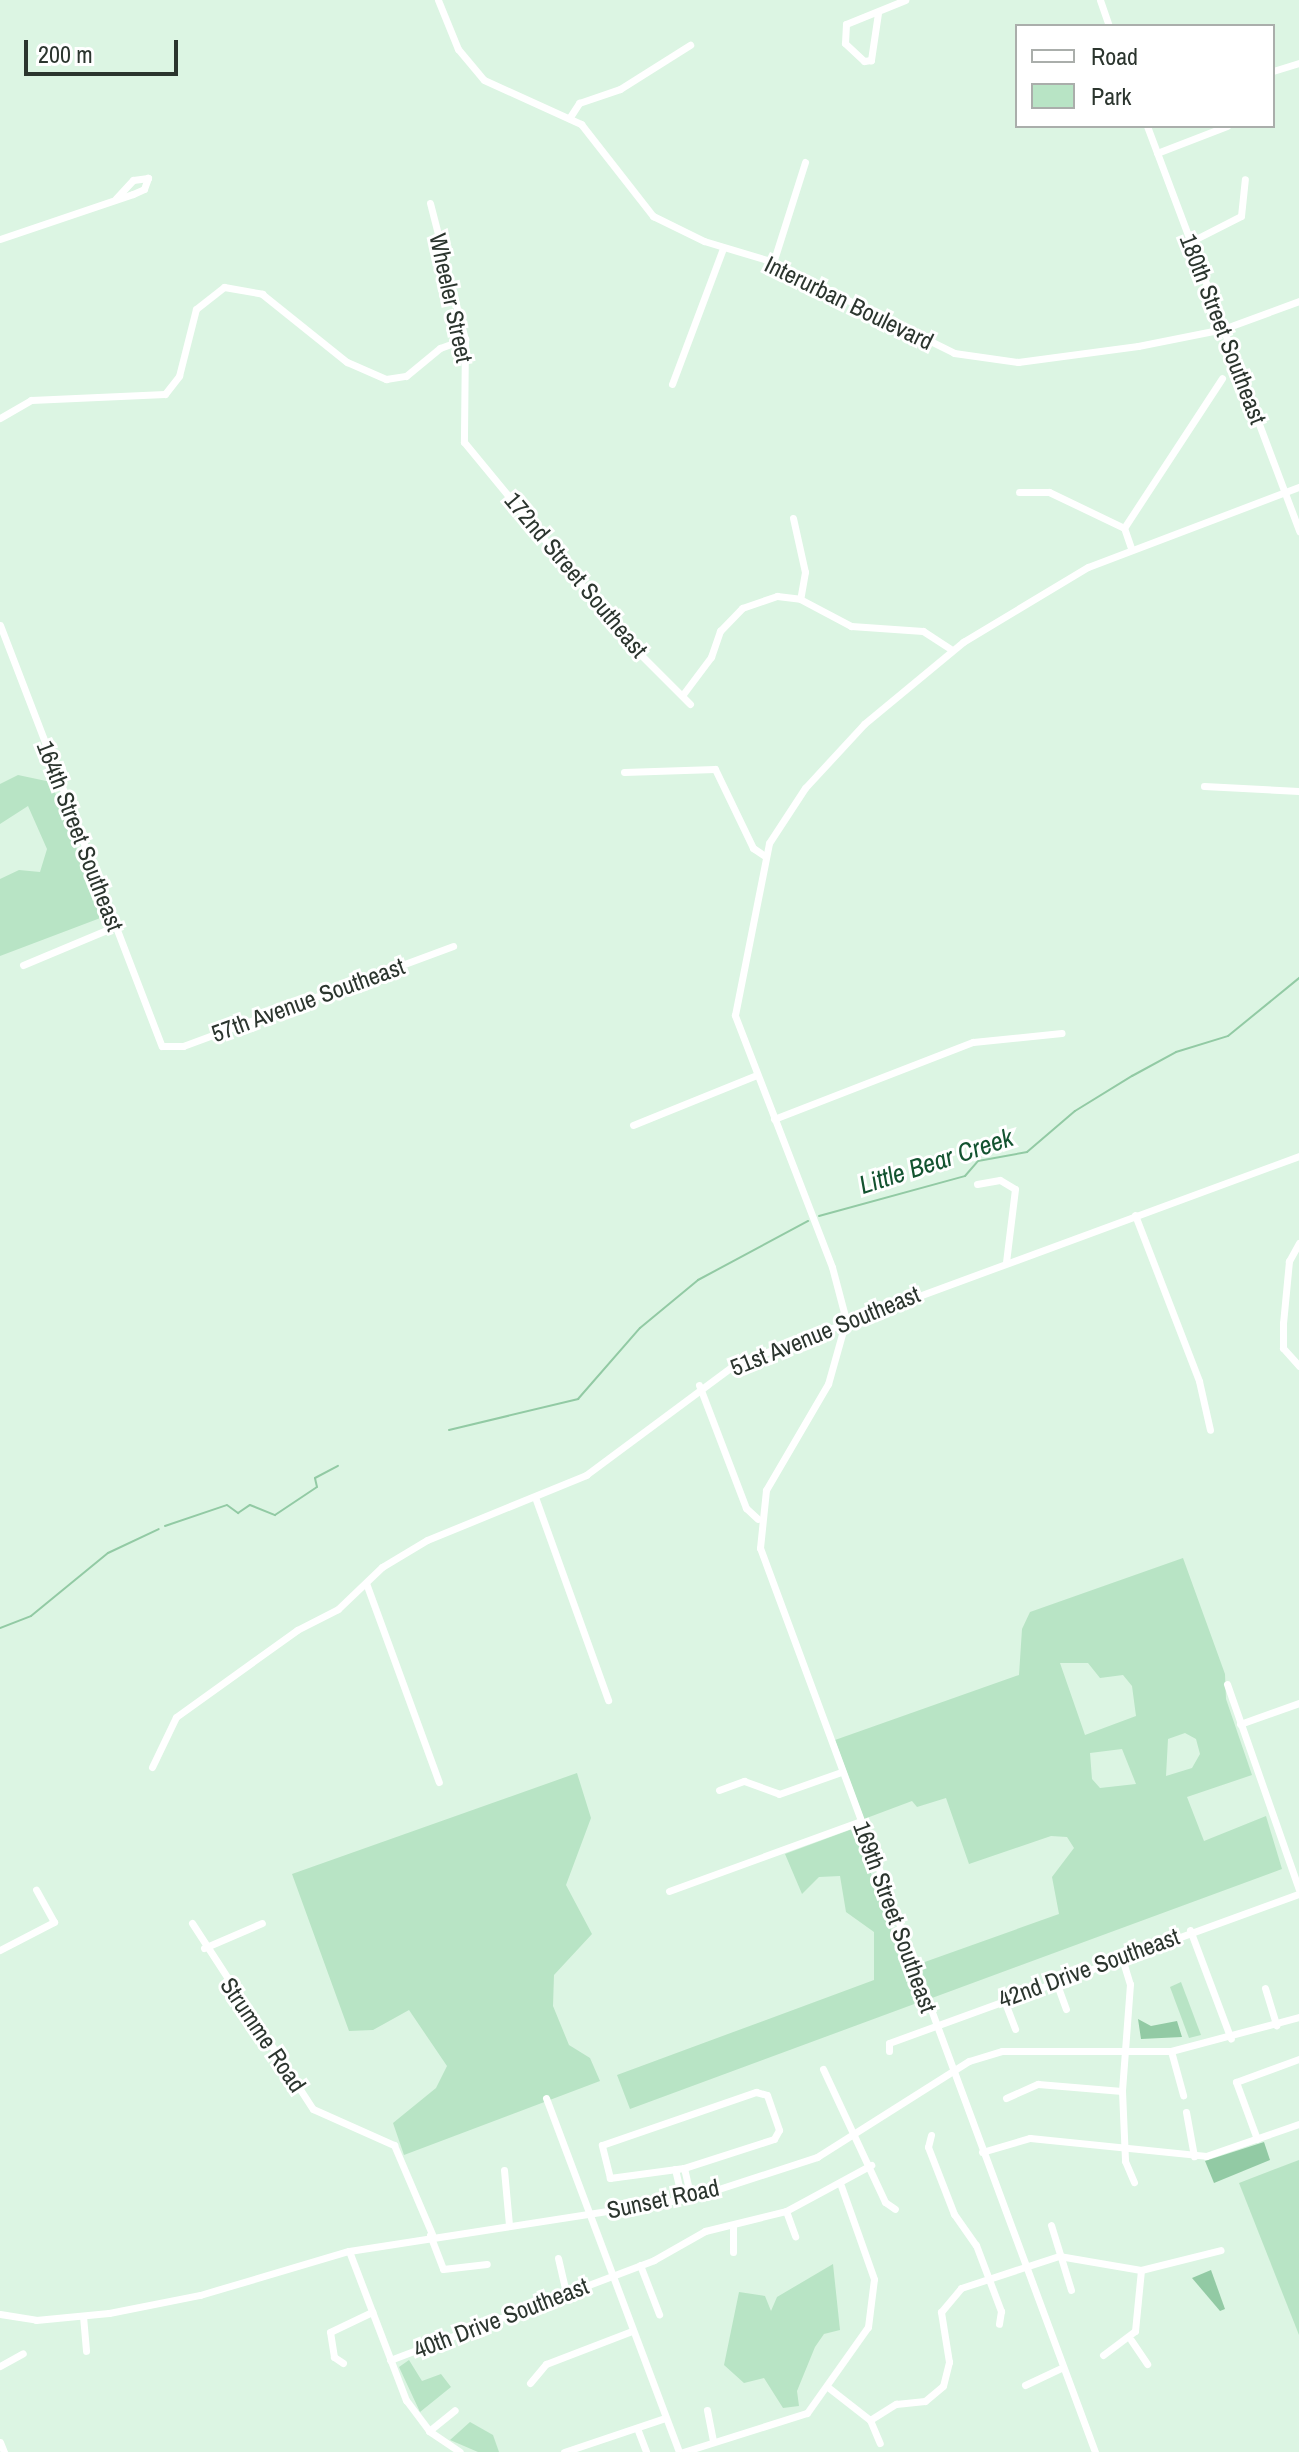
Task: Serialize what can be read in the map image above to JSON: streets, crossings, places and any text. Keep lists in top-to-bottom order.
{
  "streets": {
    "street": [
      "Wheeler Street",
      "Interurban Boulevard",
      "180th Street Southeast",
      "172nd Street Southeast",
      "164th Street Southeast",
      "57th Avenue Southeast",
      "51st Avenue Southeast",
      "169th Street Southeast",
      "42nd Drive Southeast",
      "Strumme Road",
      "Sunset Road",
      "40th Drive Southeast"
    ]
  },
  "crossings": [
    ["Wheeler Street", "172nd Street Southeast"],
    ["Interurban Boulevard", "180th Street Southeast"],
    ["164th Street Southeast", "57th Avenue Southeast"],
    ["51st Avenue Southeast", "169th Street Southeast"],
    ["169th Street Southeast", "42nd Drive Southeast"],
    ["169th Street Southeast", "Sunset Road"],
    ["Strumme Road", "Sunset Road"]
  ],
  "water": ["Little Bear Creek"],
  "legend": ["Road", "Park"],
  "scale_bar": "200 m"
}
